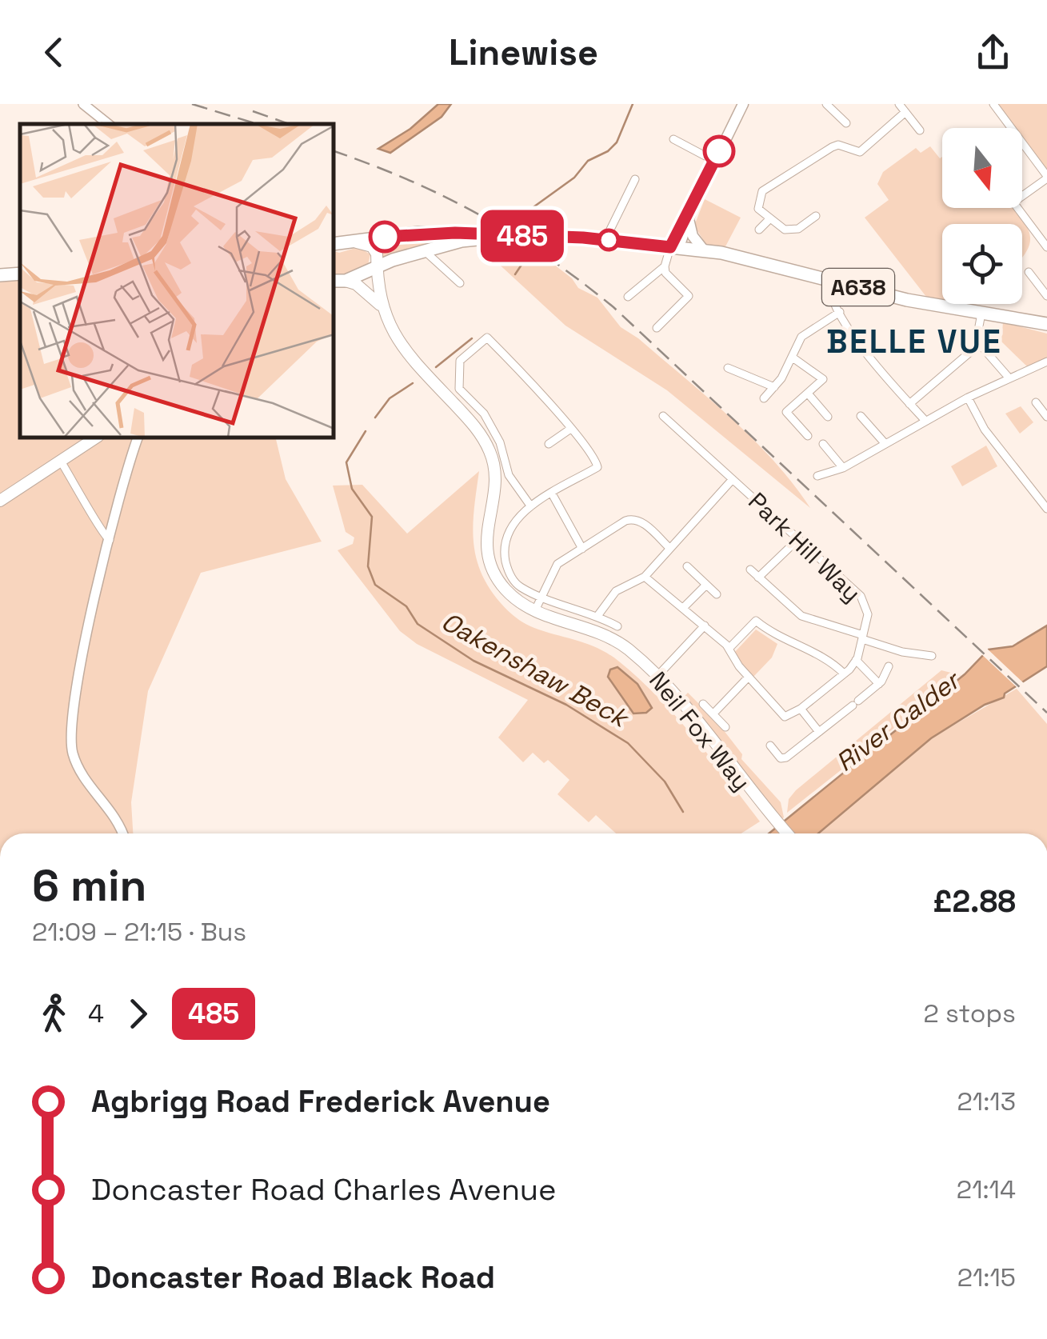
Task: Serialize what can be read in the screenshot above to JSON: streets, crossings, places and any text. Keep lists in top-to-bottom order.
{
  "streets": {
    "highway": ["A638"],
    "main road": ["Neil Fox Way"],
    "street": ["Park Hill Way"]
  },
  "crossings": [
    ["A638", "Neil Fox Way"]
  ],
  "districts": ["BELLE VUE"],
  "water": ["Oakenshaw Beck", "River Calder"],
  "lines": ["bus line 485"],
  "north": "bottom",
  "page": {
    "header": "Linewise",
    "on_map": "485",
    "heading": ["6 min", "21:09 – 21:15 · Bus", "£2.88"],
    "legs": ["4", "485", "2 stops"],
    "list": [
      {
        "name": "Agbrigg Road Frederick Avenue",
        "value": "21:13"
      },
      {
        "name": "Doncaster Road Charles Avenue",
        "value": "21:14"
      },
      {
        "name": "Doncaster Road Black Road",
        "value": "21:15"
      }
    ]
  }
}
